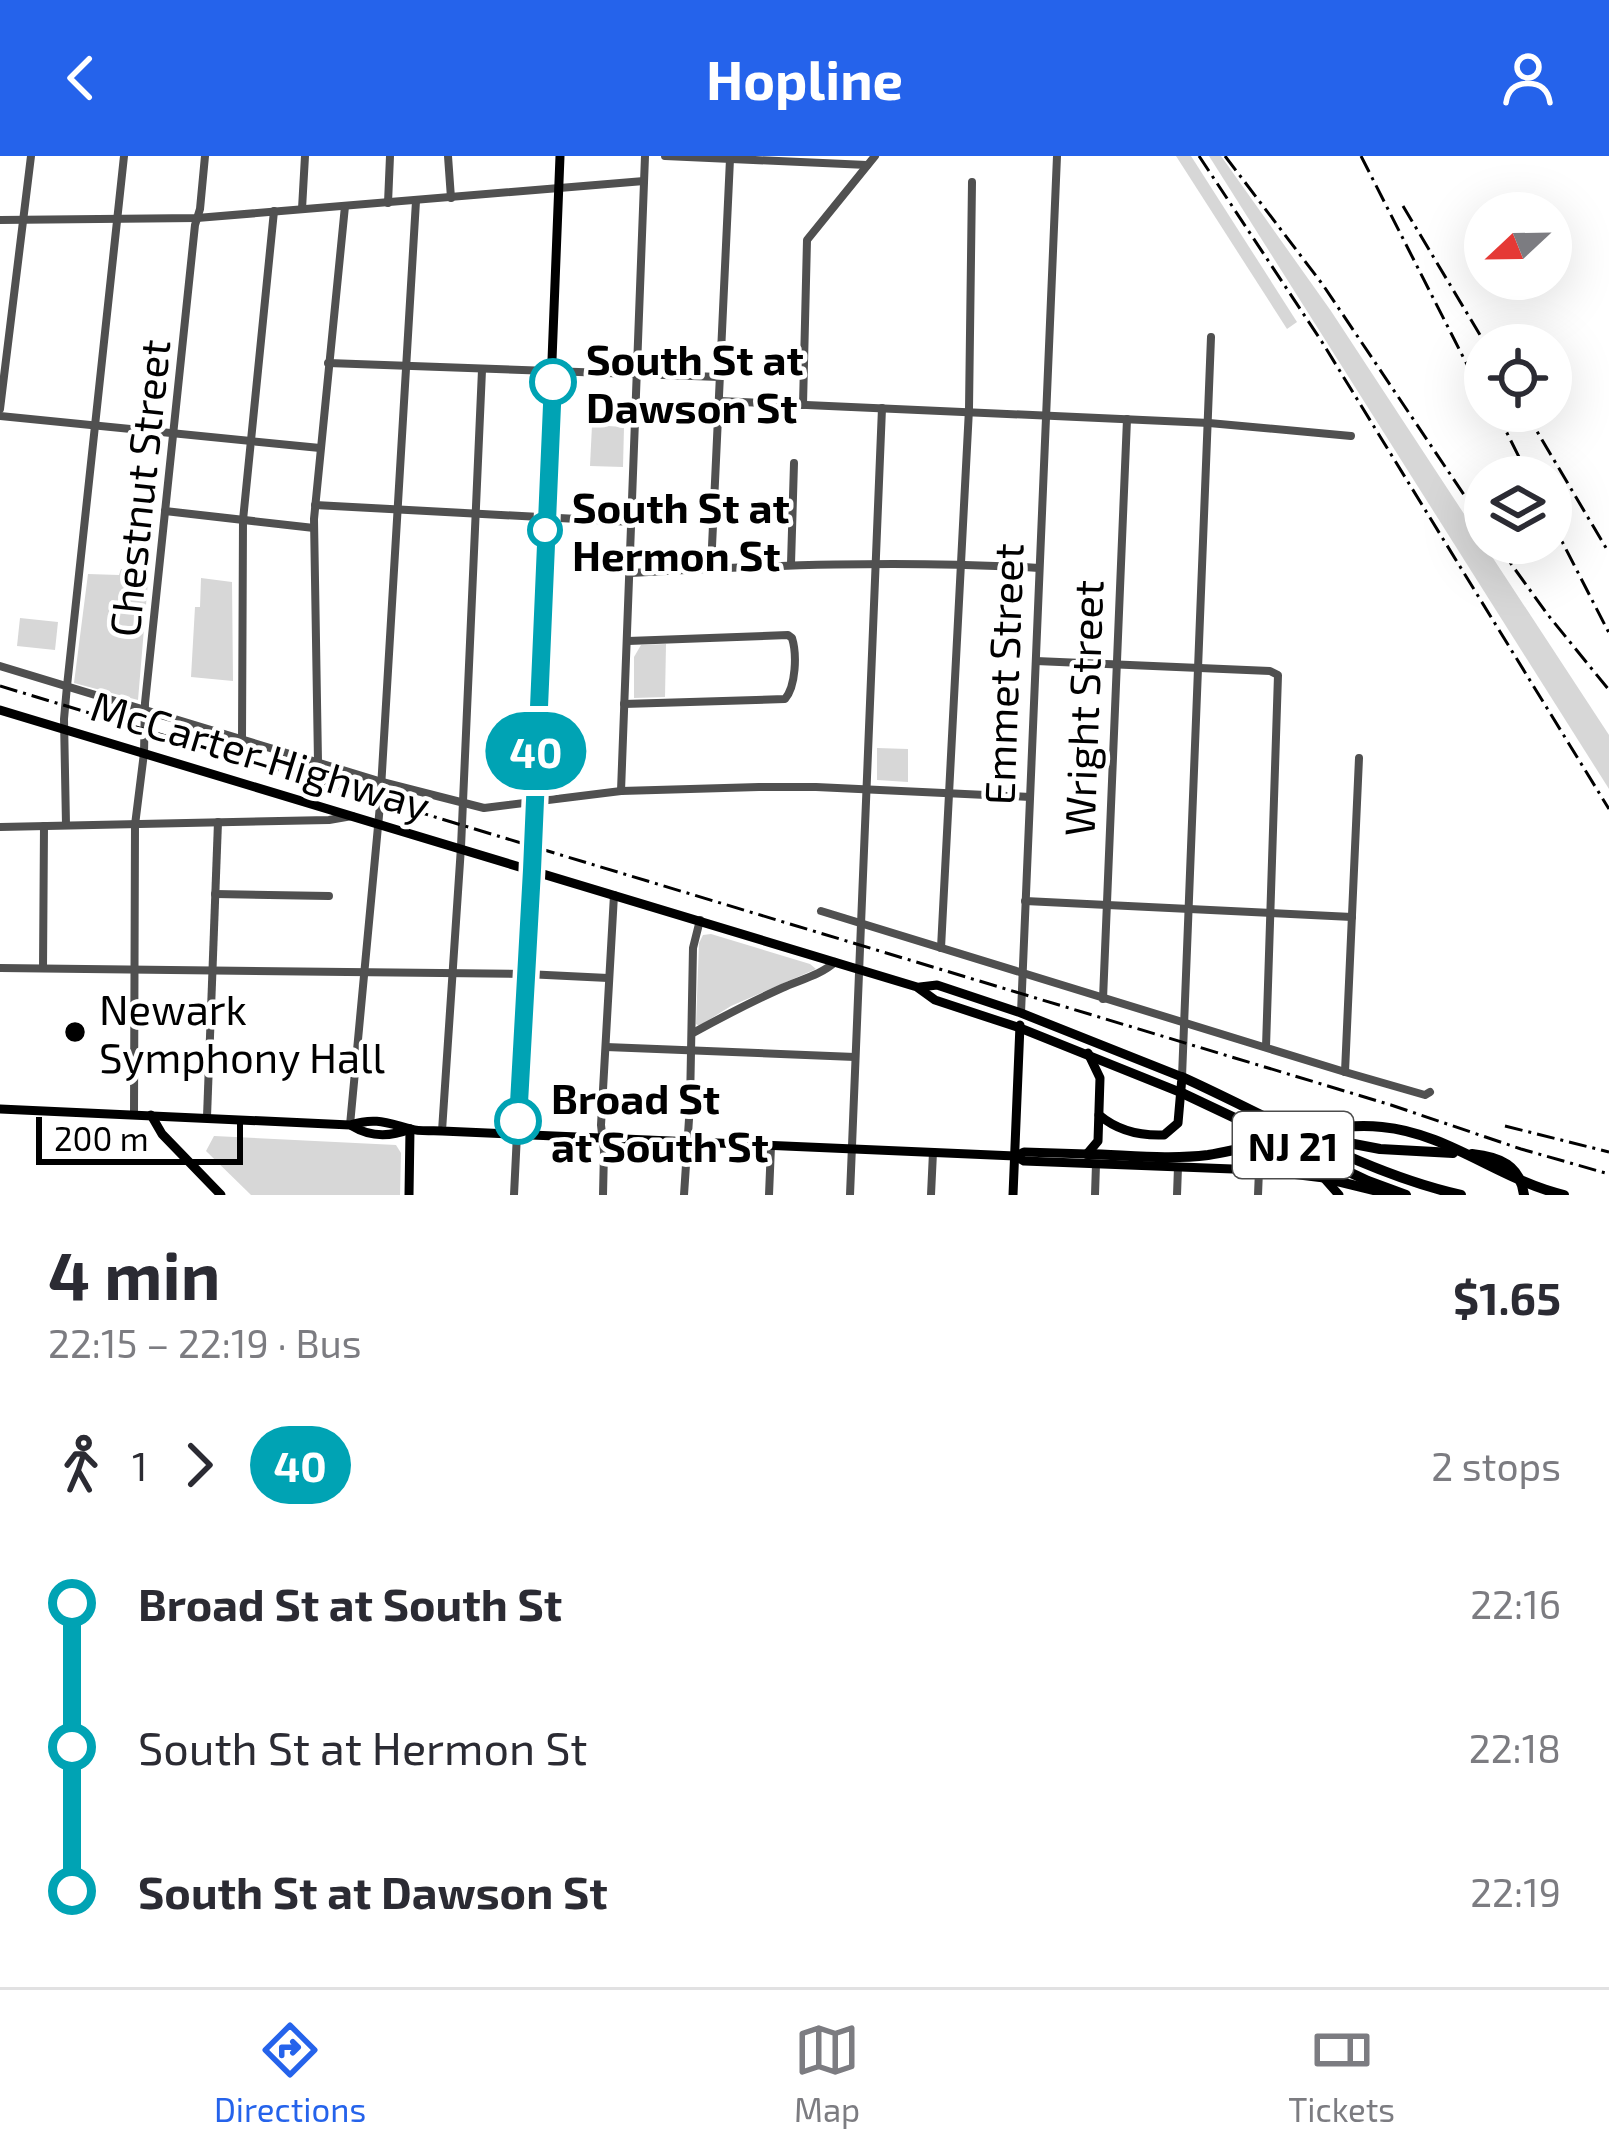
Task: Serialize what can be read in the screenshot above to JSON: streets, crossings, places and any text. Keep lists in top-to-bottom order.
{
  "streets": {
    "highway": ["McCarter Highway", "NJ 21"],
    "main road": ["Emmet Street"],
    "street": ["Chestnut Street", "Wright Street"]
  },
  "crossings": [
    ["Chestnut Street", "McCarter Highway"],
    ["Emmet Street", "McCarter Highway"]
  ],
  "places": [
    "South St at Dawson St",
    "South St at Hermon St",
    "Newark Symphony Hall",
    "Broad St at South St"
  ],
  "lines": ["bus line 40"],
  "scale_bar": "200 m",
  "north": "left",
  "page": {
    "header": "Hopline",
    "on_map": "40",
    "scale": "200 m",
    "heading": ["4 min", "22:15 – 22:19 · Bus", "$1.65"],
    "legs": ["1", "40", "2 stops"],
    "list": [
      {
        "name": "Broad St at South St",
        "value": "22:16"
      },
      {
        "name": "South St at Hermon St",
        "value": "22:18"
      },
      {
        "name": "South St at Dawson St",
        "value": "22:19"
      }
    ],
    "tabs": ["Directions", "Map", "Tickets"]
  }
}
